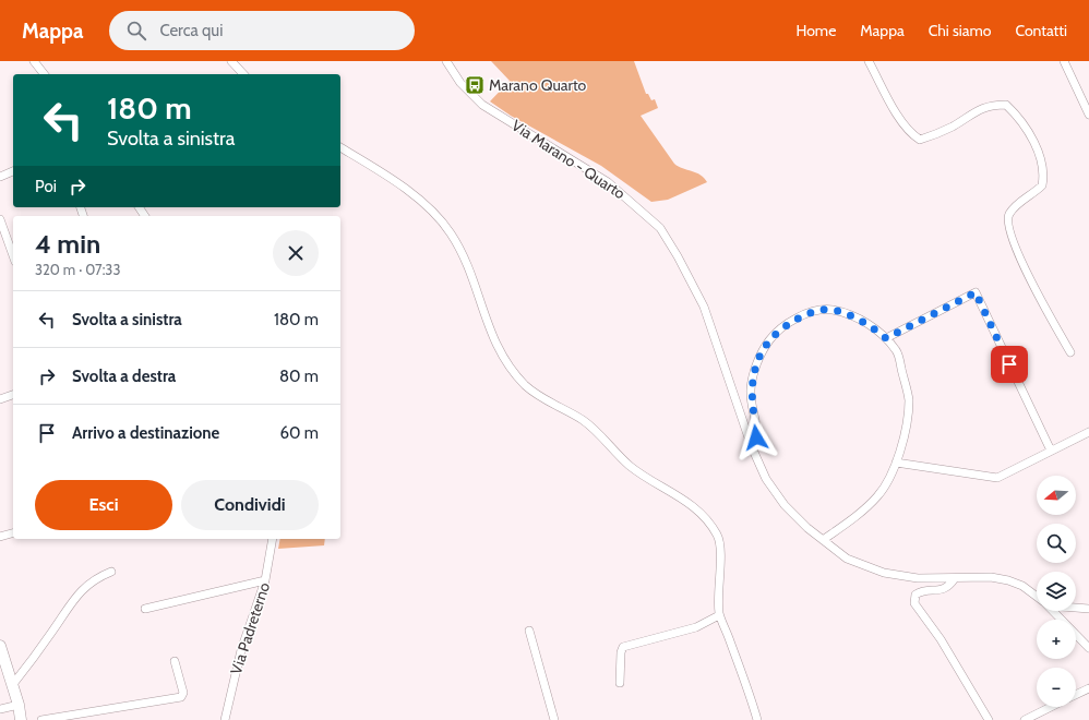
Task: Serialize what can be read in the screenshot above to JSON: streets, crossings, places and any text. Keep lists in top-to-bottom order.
{
  "streets": {
    "street": ["Via Marano - Quarto", "Via Padreterno"]
  },
  "places": {
    "bus stop": ["Marano Quarto"]
  },
  "north": "left",
  "page": {
    "header": "Mappa",
    "search": "Cerca qui",
    "nav": [
      "Home",
      "Mappa",
      "Chi siamo",
      "Contatti"
    ],
    "turn": ["180 m", "Svolta a sinistra"],
    "then": "Poi",
    "heading": ["4 min", "320 m · 07:33"],
    "list": [
      {
        "name": "Svolta a sinistra",
        "value": "180 m"
      },
      {
        "name": "Svolta a destra",
        "value": "80 m"
      },
      {
        "name": "Arrivo a destinazione",
        "value": "60 m"
      }
    ],
    "buttons": ["Esci", "Condividi"],
    "map_buttons": ["+", "−"]
  }
}
